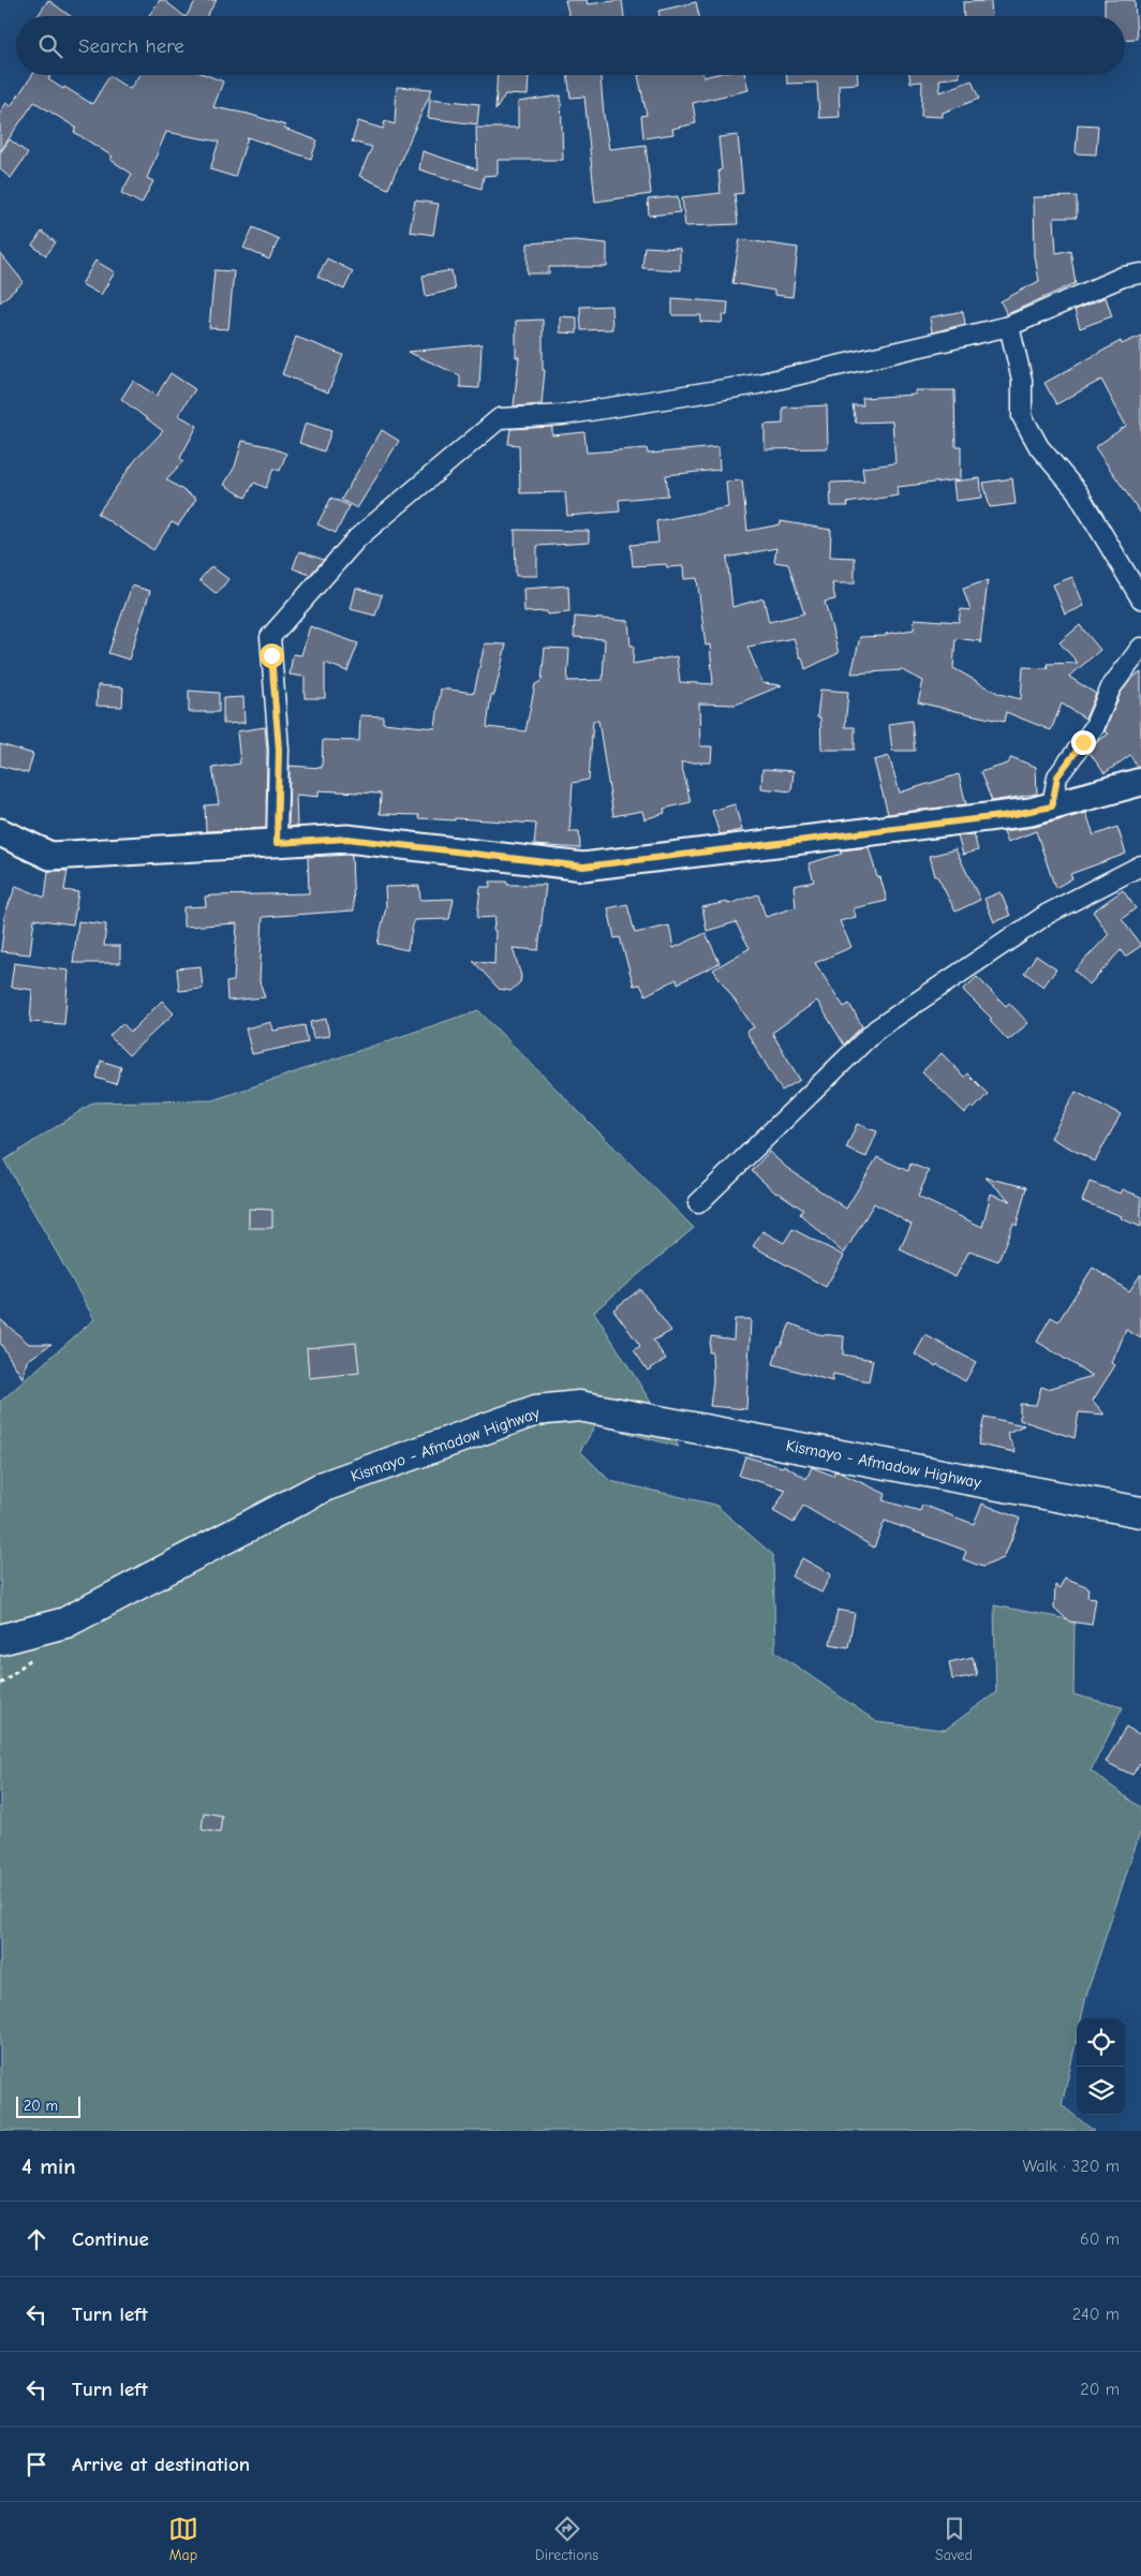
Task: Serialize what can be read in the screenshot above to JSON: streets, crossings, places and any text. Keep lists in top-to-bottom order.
{
  "streets": {
    "main road": ["Kismayo - Afmadow Highway"]
  },
  "scale_bar": "20 m",
  "page": {
    "search": "Search here",
    "scale": "20 m",
    "heading": ["4 min", "Walk · 320 m"],
    "list": [
      ["Continue", "60 m"],
      ["Turn left", "240 m"],
      ["Turn left", "20 m"],
      "Arrive at destination"
    ],
    "nav": ["Map", "Directions", "Saved"]
  }
}
